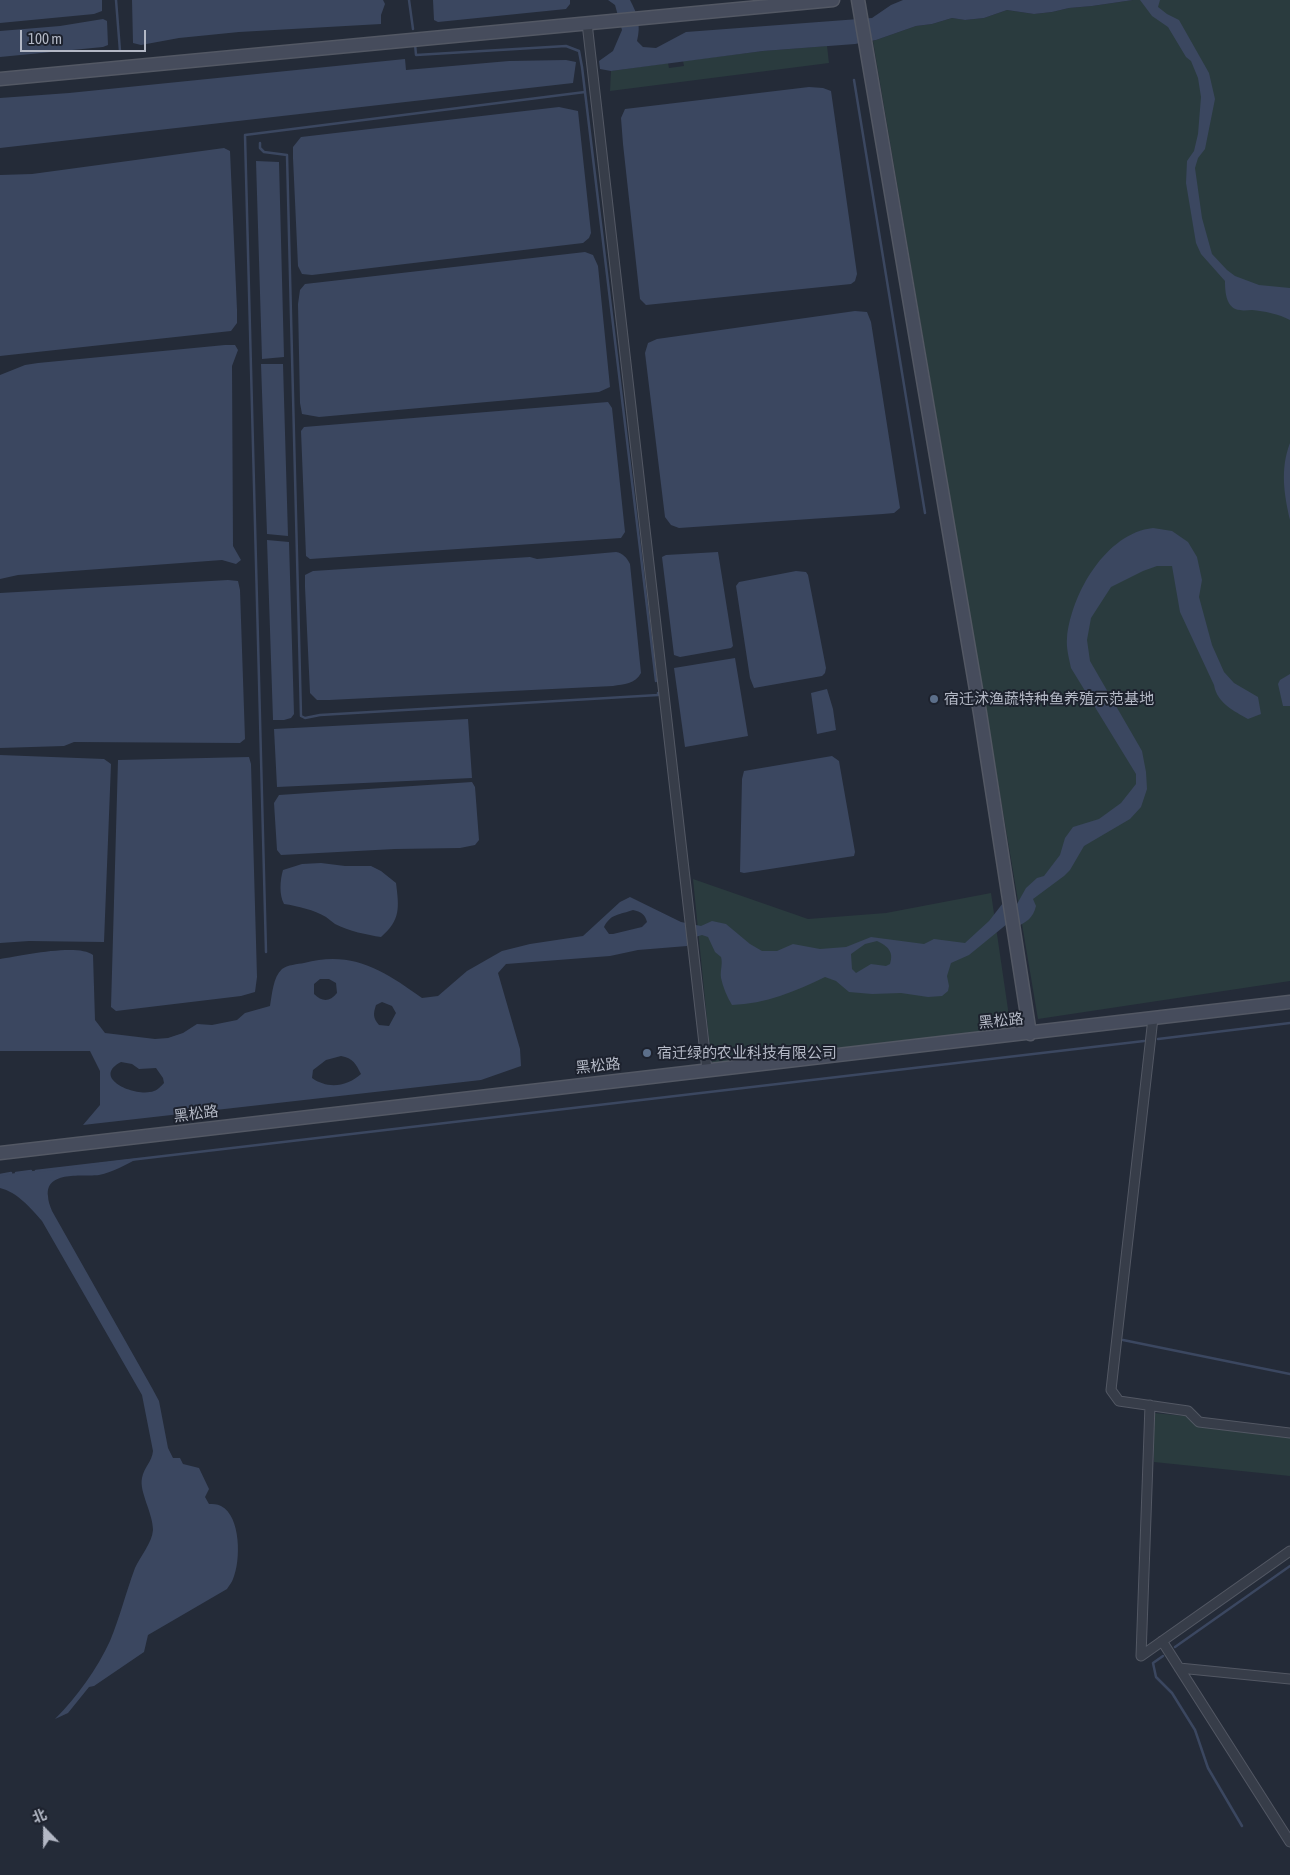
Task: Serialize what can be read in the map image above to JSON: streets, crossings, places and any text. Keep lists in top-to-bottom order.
{
  "streets": {
    "street": ["黑松路"]
  },
  "places": ["宿迁沭渔蔬特种鱼养殖示范基地", "宿迁绿的农业科技有限公司"],
  "scale_bar": "100 m",
  "north": "top"
}
